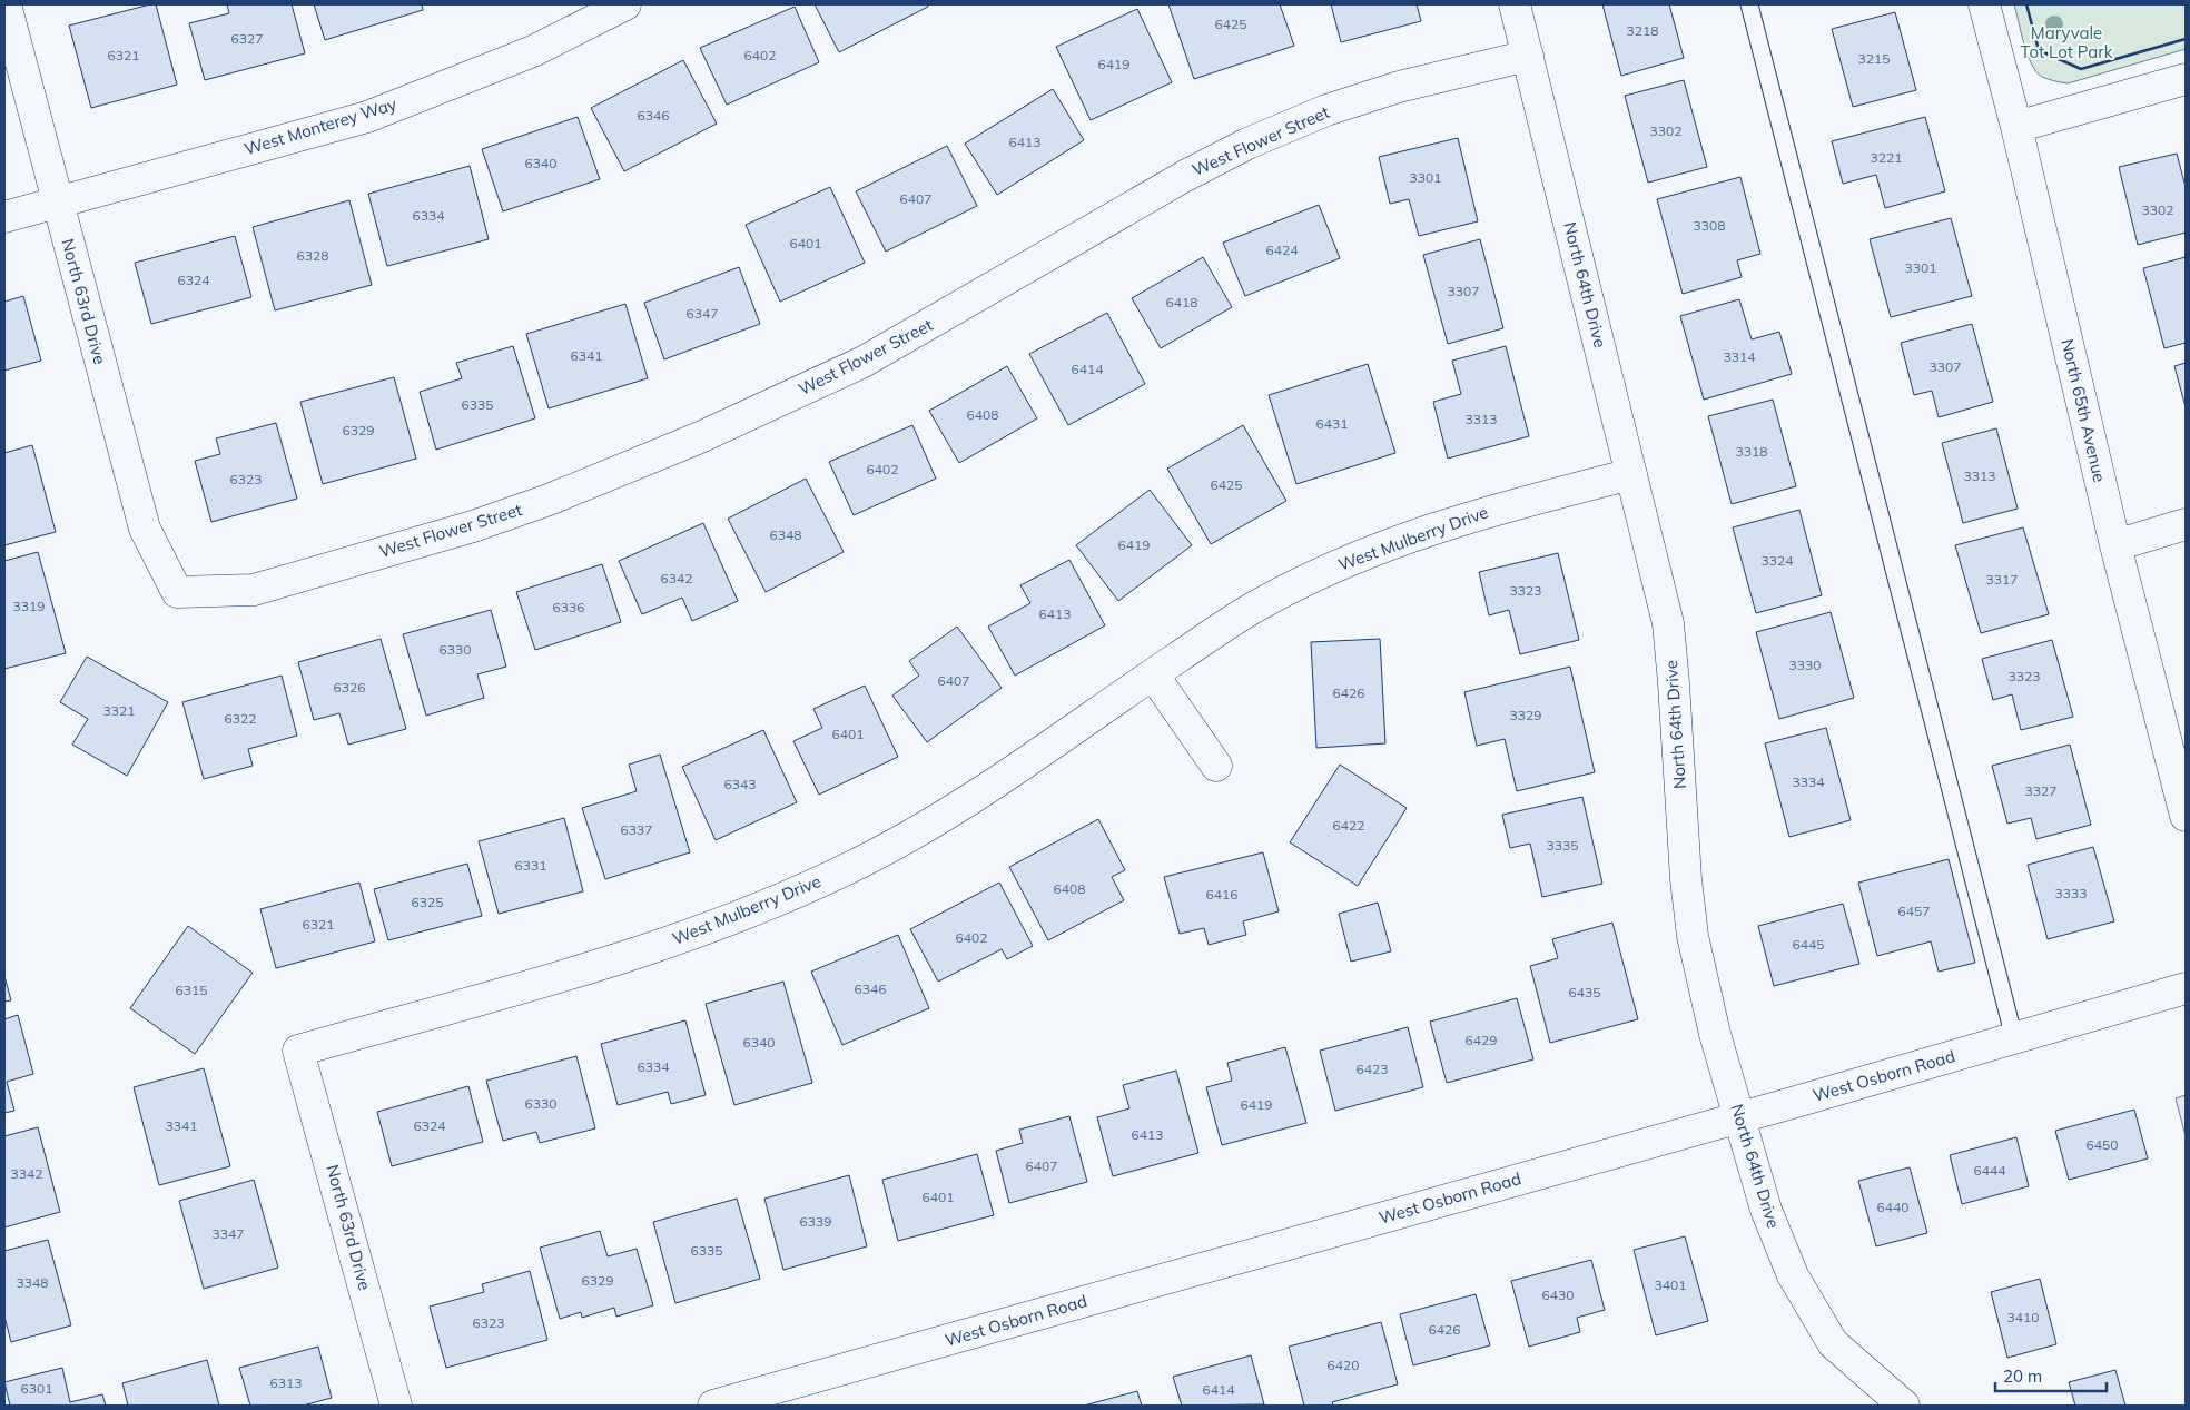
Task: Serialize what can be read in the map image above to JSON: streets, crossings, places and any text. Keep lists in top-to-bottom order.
{
  "streets": {
    "street": [
      "West Monterey Way",
      "West Flower Street",
      "North 64th Drive",
      "North 63rd Drive",
      "North 65th Avenue",
      "West Mulberry Drive",
      "West Osborn Road"
    ]
  },
  "crossings": [
    ["West Monterey Way", "North 63rd Drive"],
    ["West Flower Street", "North 64th Drive"],
    ["West Flower Street", "North 63rd Drive"],
    ["North 64th Drive", "West Mulberry Drive"],
    ["North 64th Drive", "West Osborn Road"],
    ["North 63rd Drive", "West Mulberry Drive"]
  ],
  "parks": ["Maryvale Tot Lot Park"],
  "house_numbers": [
    "6425",
    "3218",
    "6327",
    "6321",
    "6402",
    "3215",
    "6419",
    "6346",
    "3302",
    "6413",
    "3221",
    "6340",
    "3301",
    "6407",
    "3302",
    "6334",
    "3308",
    "6401",
    "6424",
    "6328",
    "3301",
    "6324",
    "3307",
    "6418",
    "6347",
    "6341",
    "3314",
    "3307",
    "6414",
    "6335",
    "6408",
    "3313",
    "6431",
    "6329",
    "3318",
    "6402",
    "3313",
    "6323",
    "6425",
    "6348",
    "6419",
    "3324",
    "6342",
    "3317",
    "3323",
    "3319",
    "6336",
    "6413",
    "6330",
    "3330",
    "3323",
    "6407",
    "6326",
    "6426",
    "3321",
    "3329",
    "6322",
    "6401",
    "3334",
    "6343",
    "3327",
    "6422",
    "6337",
    "3335",
    "6331",
    "6408",
    "3333",
    "6416",
    "6325",
    "6457",
    "6321",
    "6402",
    "6445",
    "6346",
    "6315",
    "6435",
    "6429",
    "6340",
    "6334",
    "6423",
    "6330",
    "6419",
    "3341",
    "6324",
    "6413",
    "6450",
    "6407",
    "6444",
    "3342",
    "6401",
    "6440",
    "6339",
    "3347",
    "6335",
    "6329",
    "3348",
    "3401",
    "6430",
    "3410",
    "6323",
    "6426",
    "6420",
    "6313",
    "6301",
    "6414"
  ],
  "scale_bar": "20 m"
}
